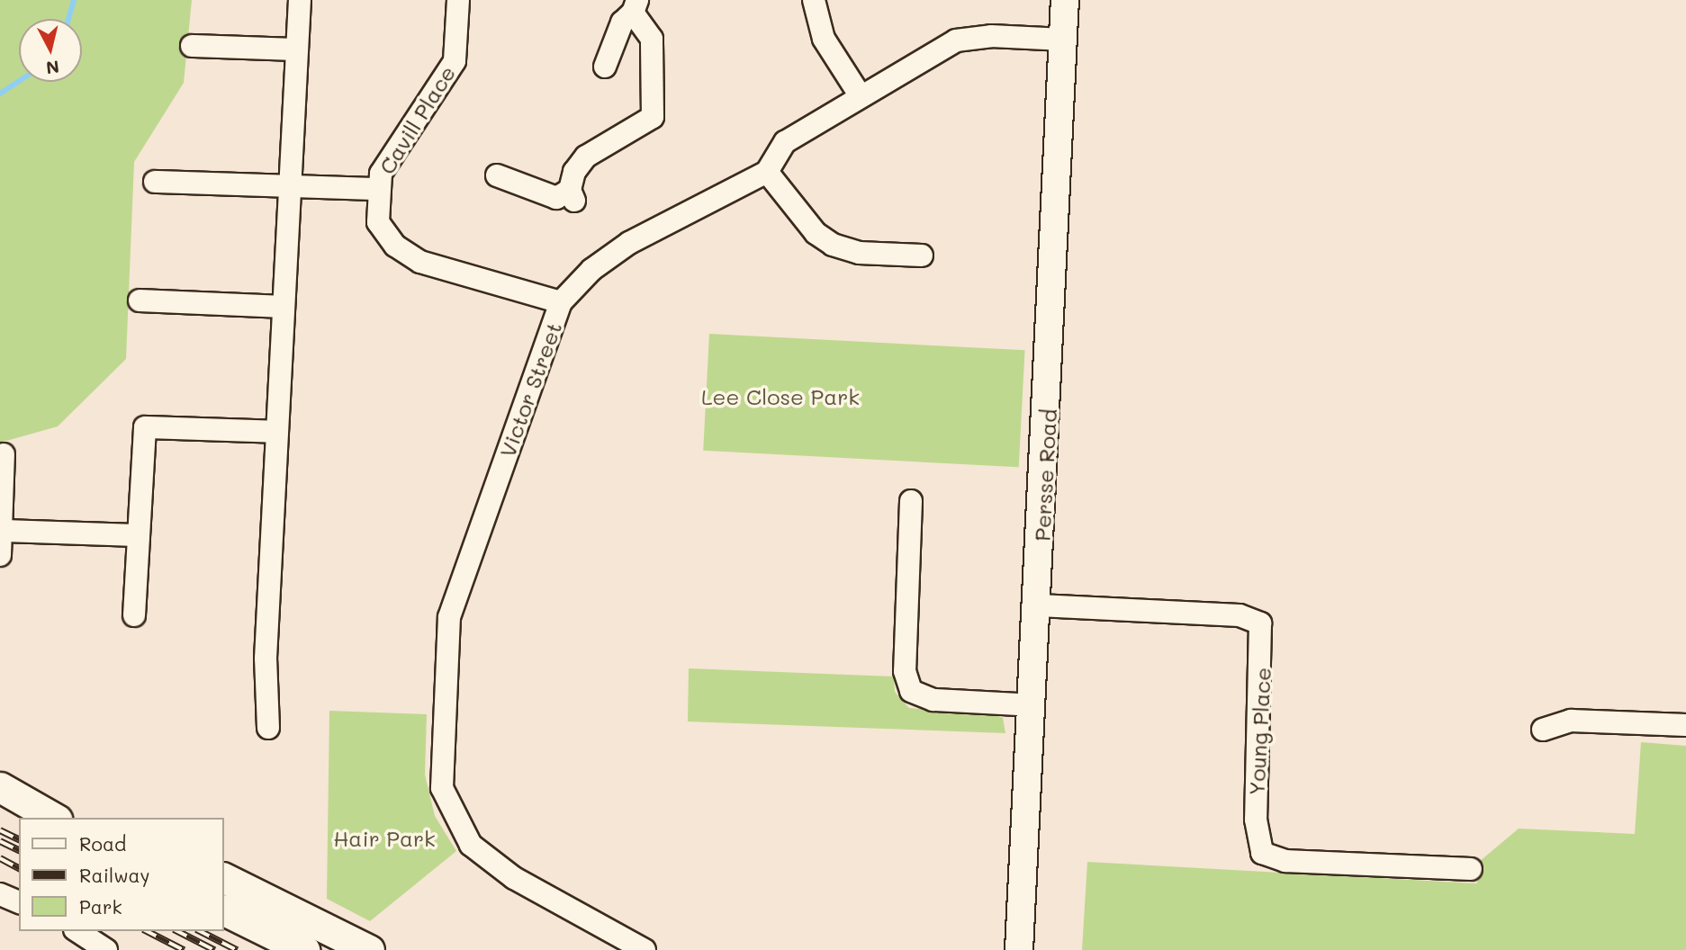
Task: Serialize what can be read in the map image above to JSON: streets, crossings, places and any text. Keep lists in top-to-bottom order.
{
  "streets": {
    "street": [
      "Cavill Place",
      "Victor Street",
      "Persse Road",
      "Young Place"
    ]
  },
  "crossings": [
    ["Cavill Place", "Victor Street"],
    ["Persse Road", "Young Place"]
  ],
  "parks": ["Lee Close Park", "Hair Park"],
  "legend": ["Road", "Railway", "Park"],
  "north": "bottom"
}
